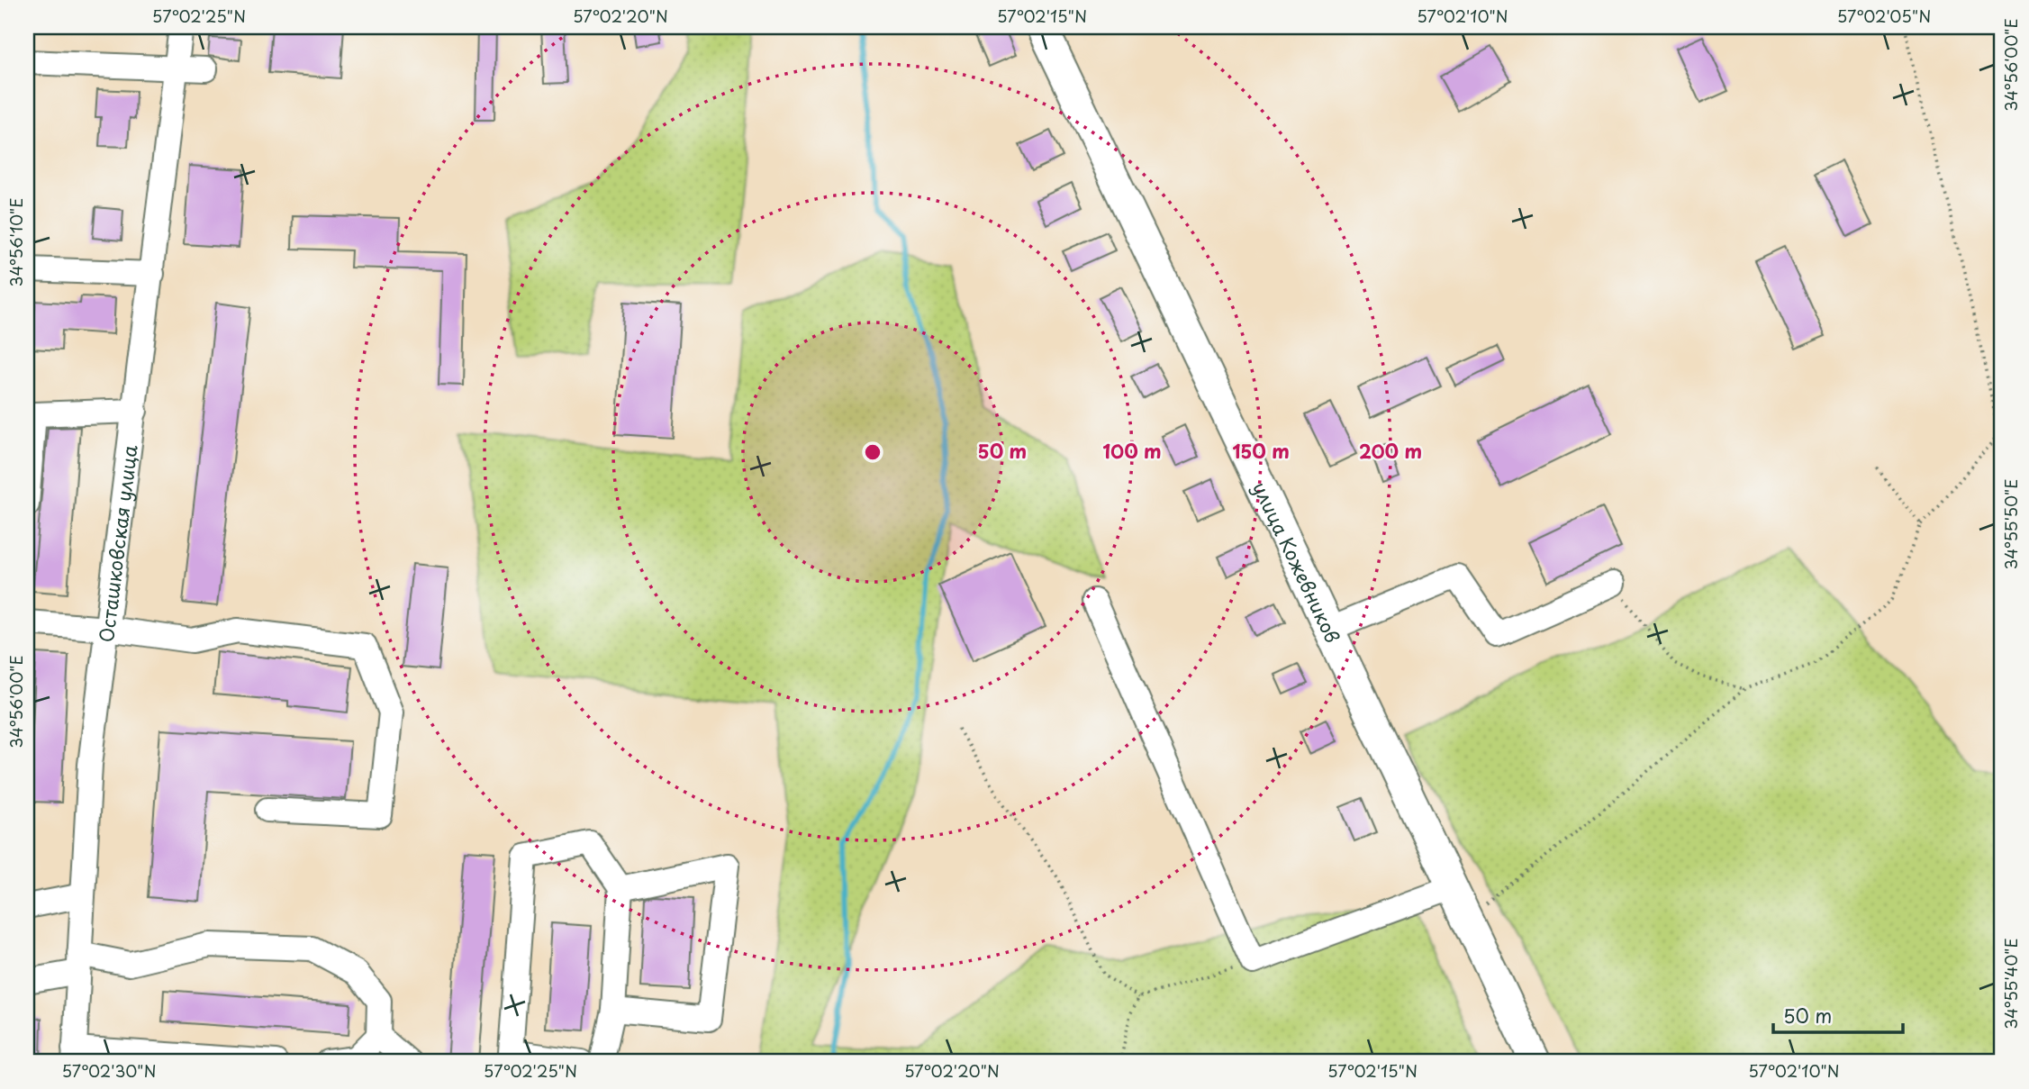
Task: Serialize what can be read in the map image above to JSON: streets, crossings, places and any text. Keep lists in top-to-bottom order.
{
  "streets": {
    "main road": ["улица Кожевников"],
    "street": ["Осташковская улица"]
  },
  "scale_bar": "50 m",
  "coordinates": [
    "57°02'25\"N",
    "57°02'20\"N",
    "57°02'15\"N",
    "57°02'10\"N",
    "57°02'05\"N",
    "34°56'00\"E",
    "34°56'10\"E",
    "34°55'50\"E",
    "34°55'40\"E",
    "57°02'30\"N"
  ],
  "rings": [
    "50 m",
    "100 m",
    "150 m",
    "200 m"
  ]
}
